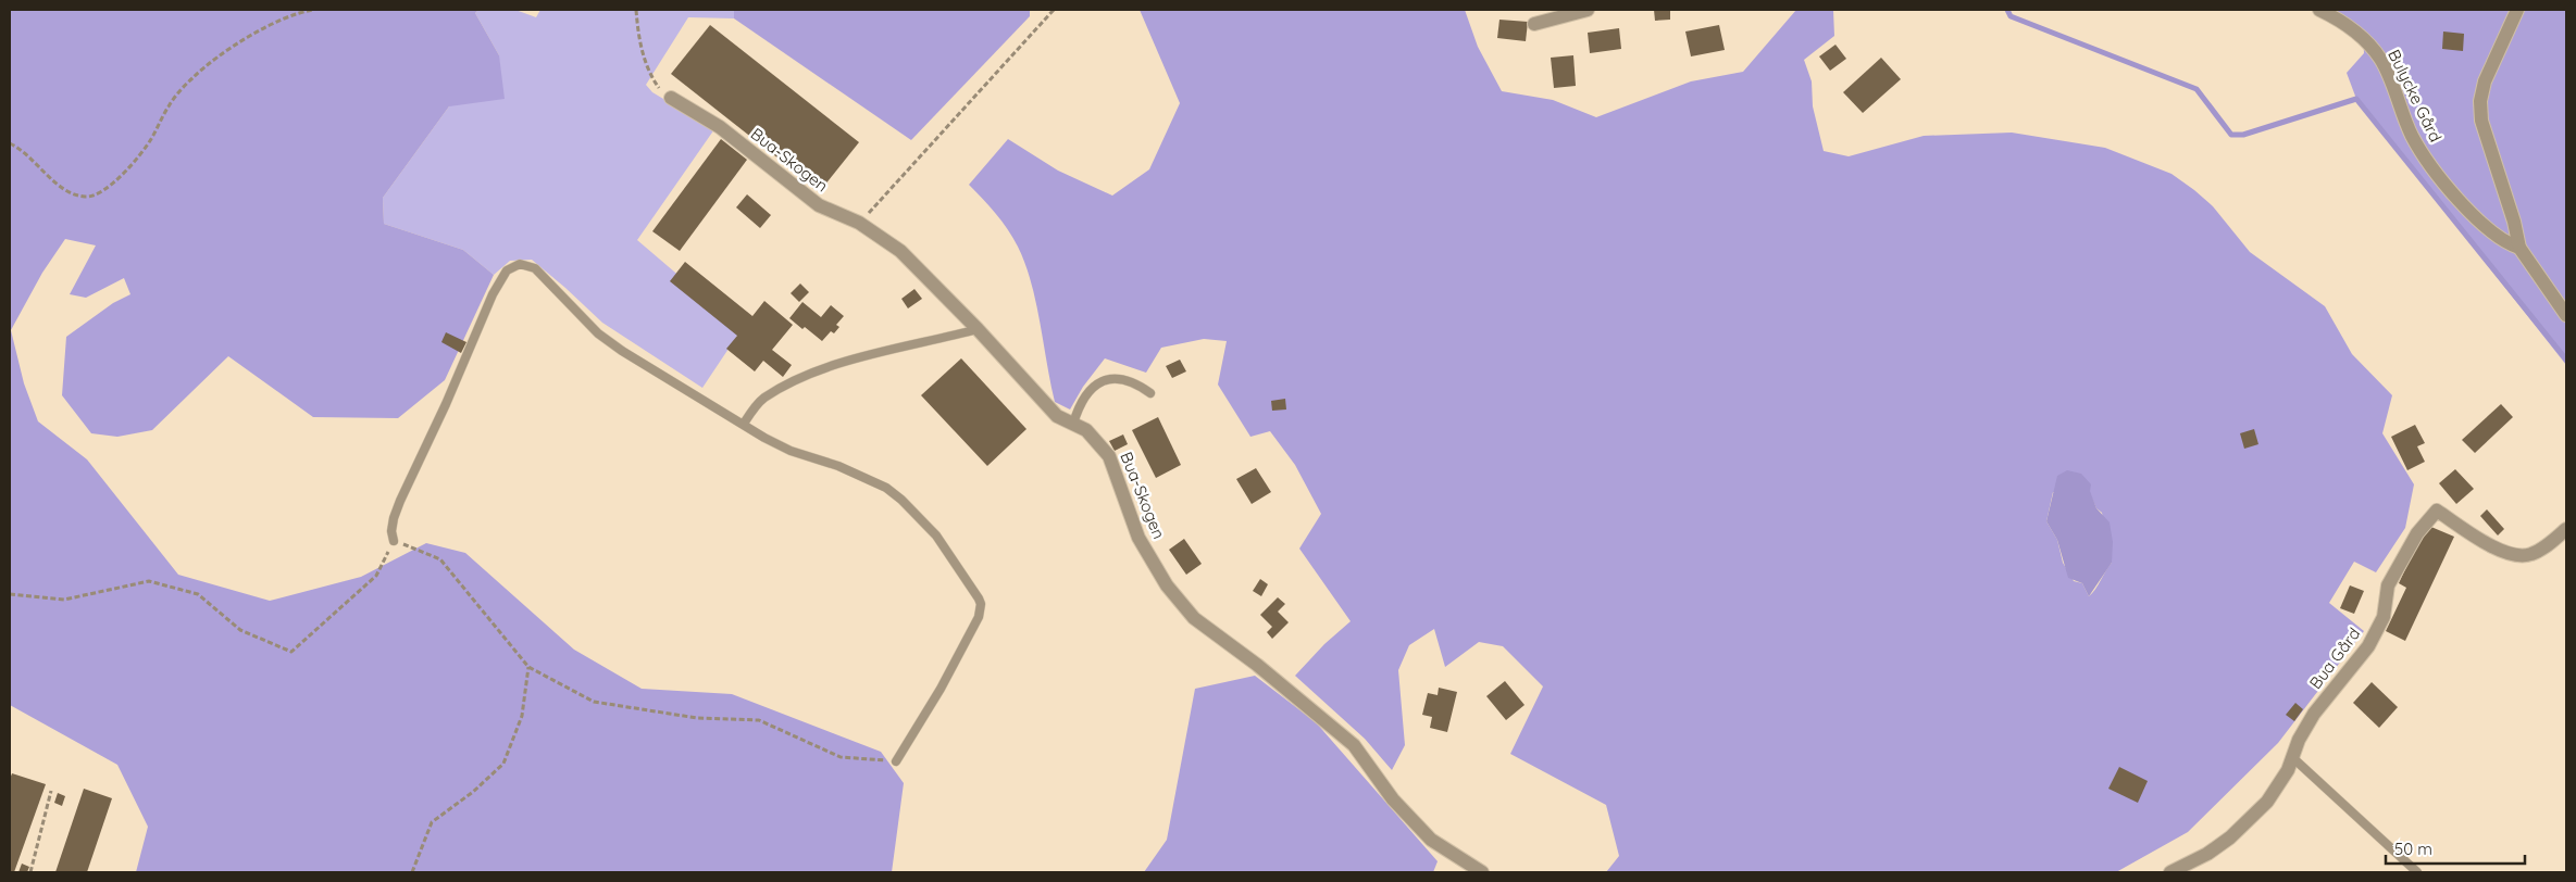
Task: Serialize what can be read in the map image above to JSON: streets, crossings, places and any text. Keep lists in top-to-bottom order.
{
  "streets": {
    "street": ["Bulycke Gård", "Bua-Skogen", "Bua Gård"]
  },
  "scale_bar": "50 m"
}
